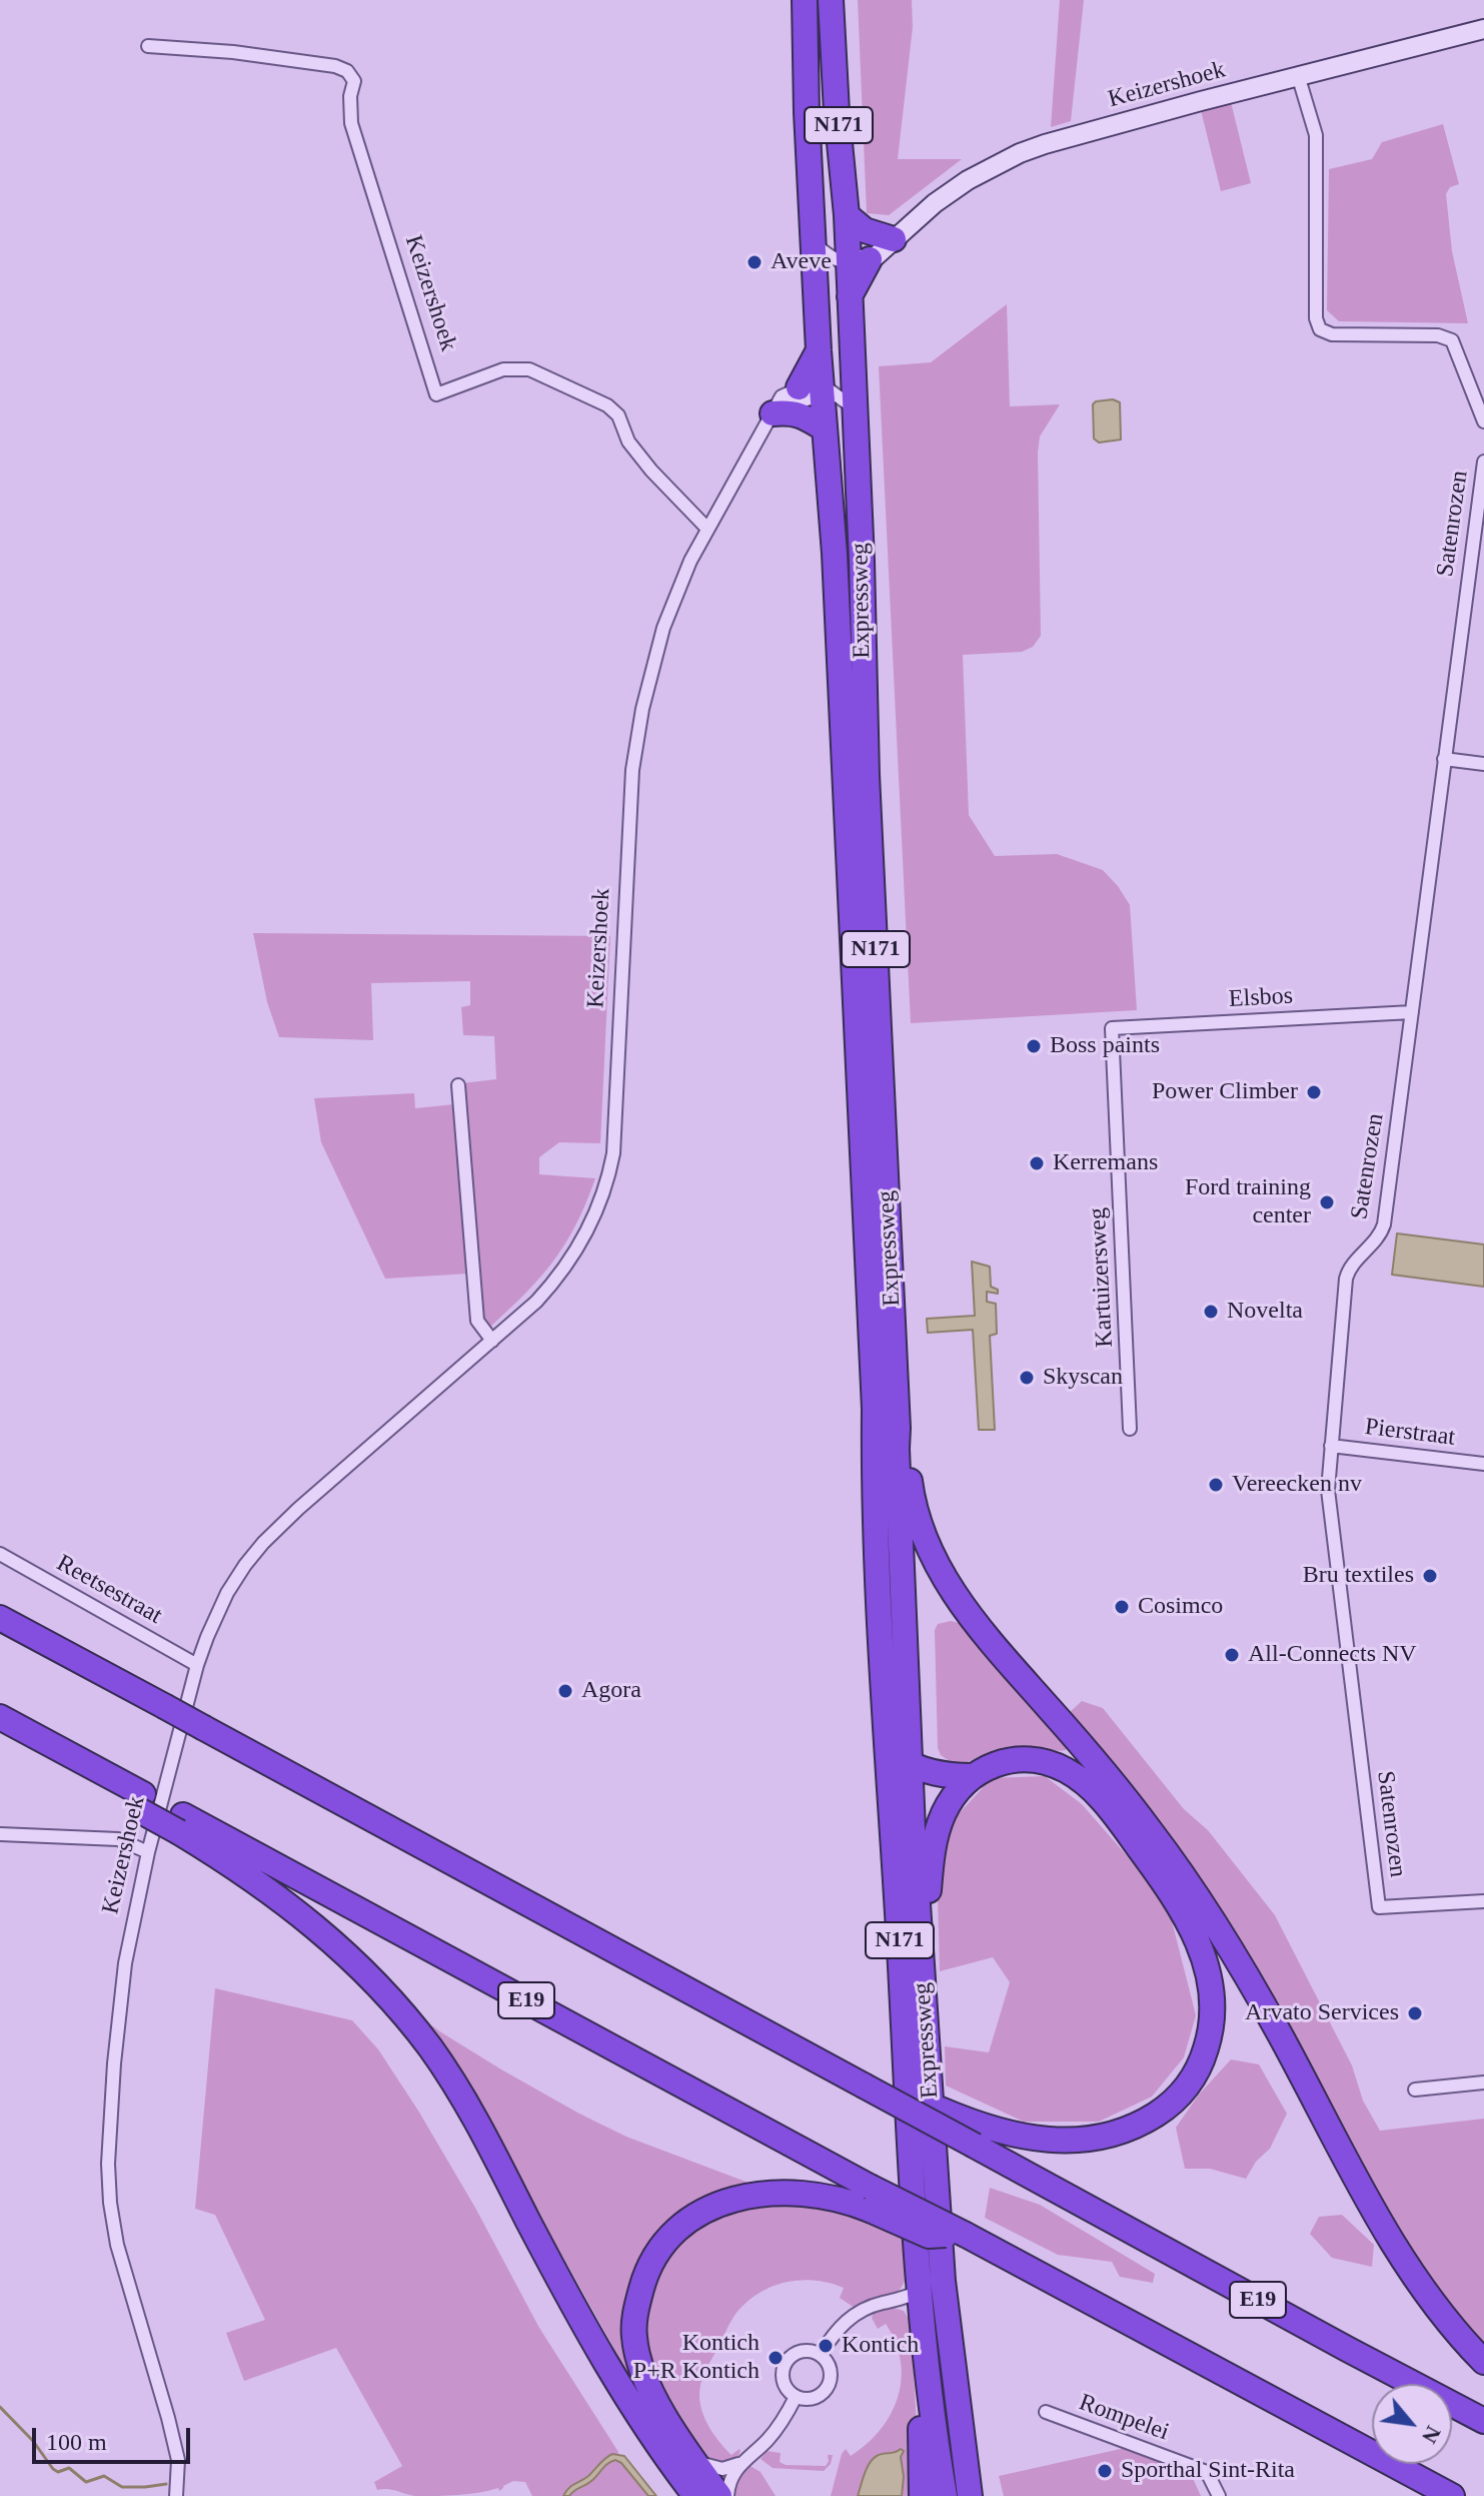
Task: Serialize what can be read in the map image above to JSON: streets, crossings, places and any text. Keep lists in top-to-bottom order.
{
  "streets": {
    "highway": ["N171", "Expressweg", "E19"],
    "street": [
      "Keizershoek",
      "Satenrozen",
      "Elsbos",
      "Kartuizersweg",
      "Pierstraat",
      "Reetsestraat",
      "Rompelei"
    ]
  },
  "crossings": [
    ["Keizershoek", "N171"],
    ["Keizershoek", "Expressweg"],
    ["Keizershoek", "Reetsestraat"],
    ["N171", "Expressweg"],
    ["Satenrozen", "Elsbos"],
    ["Satenrozen", "Pierstraat"],
    ["Elsbos", "Kartuizersweg"]
  ],
  "places": [
    "Aveve",
    "Boss paints",
    "Power Climber",
    "Kerremans",
    "Ford training center",
    "Novelta",
    "Skyscan",
    "Vereecken nv",
    "Bru textiles",
    "Cosimco",
    "All-Connects NV",
    "Agora",
    "Arvato Services",
    "Kontich",
    "Kontich P+R Kontich",
    "Sporthal Sint-Rita"
  ],
  "scale_bar": "100 m",
  "north": "bottom right"
}
